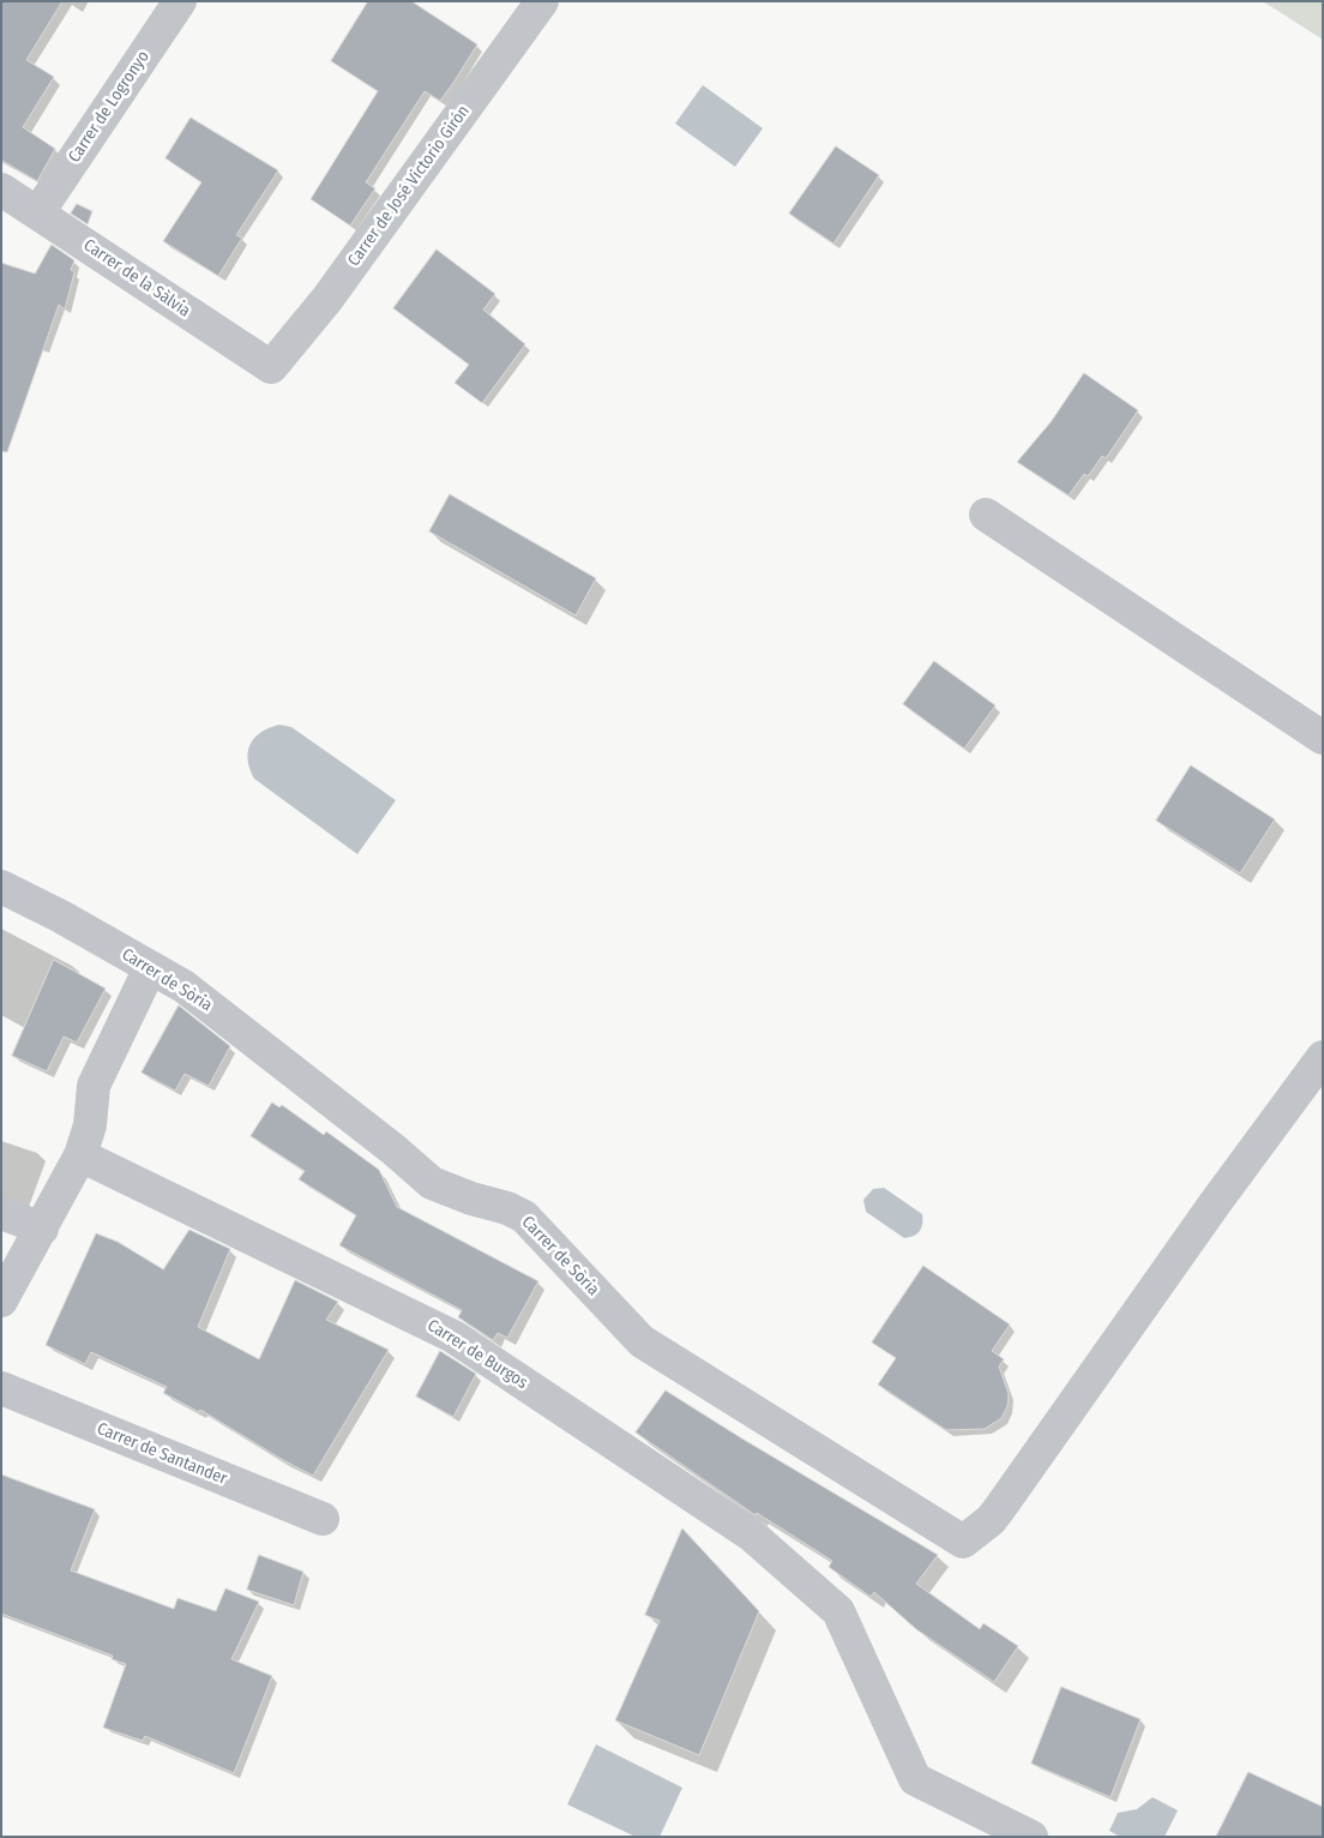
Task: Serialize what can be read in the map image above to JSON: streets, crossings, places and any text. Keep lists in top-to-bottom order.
{
  "streets": {
    "street": [
      "Carrer de Logronyo",
      "Carrer de José Victorio Girón",
      "Carrer de la Sàlvia",
      "Carrer de Sòria",
      "Carrer de Burgos",
      "Carrer de Santander"
    ]
  },
  "crossings": [
    ["Carrer de Logronyo", "Carrer de la Sàlvia"],
    ["Carrer de José Victorio Girón", "Carrer de la Sàlvia"]
  ]
}
